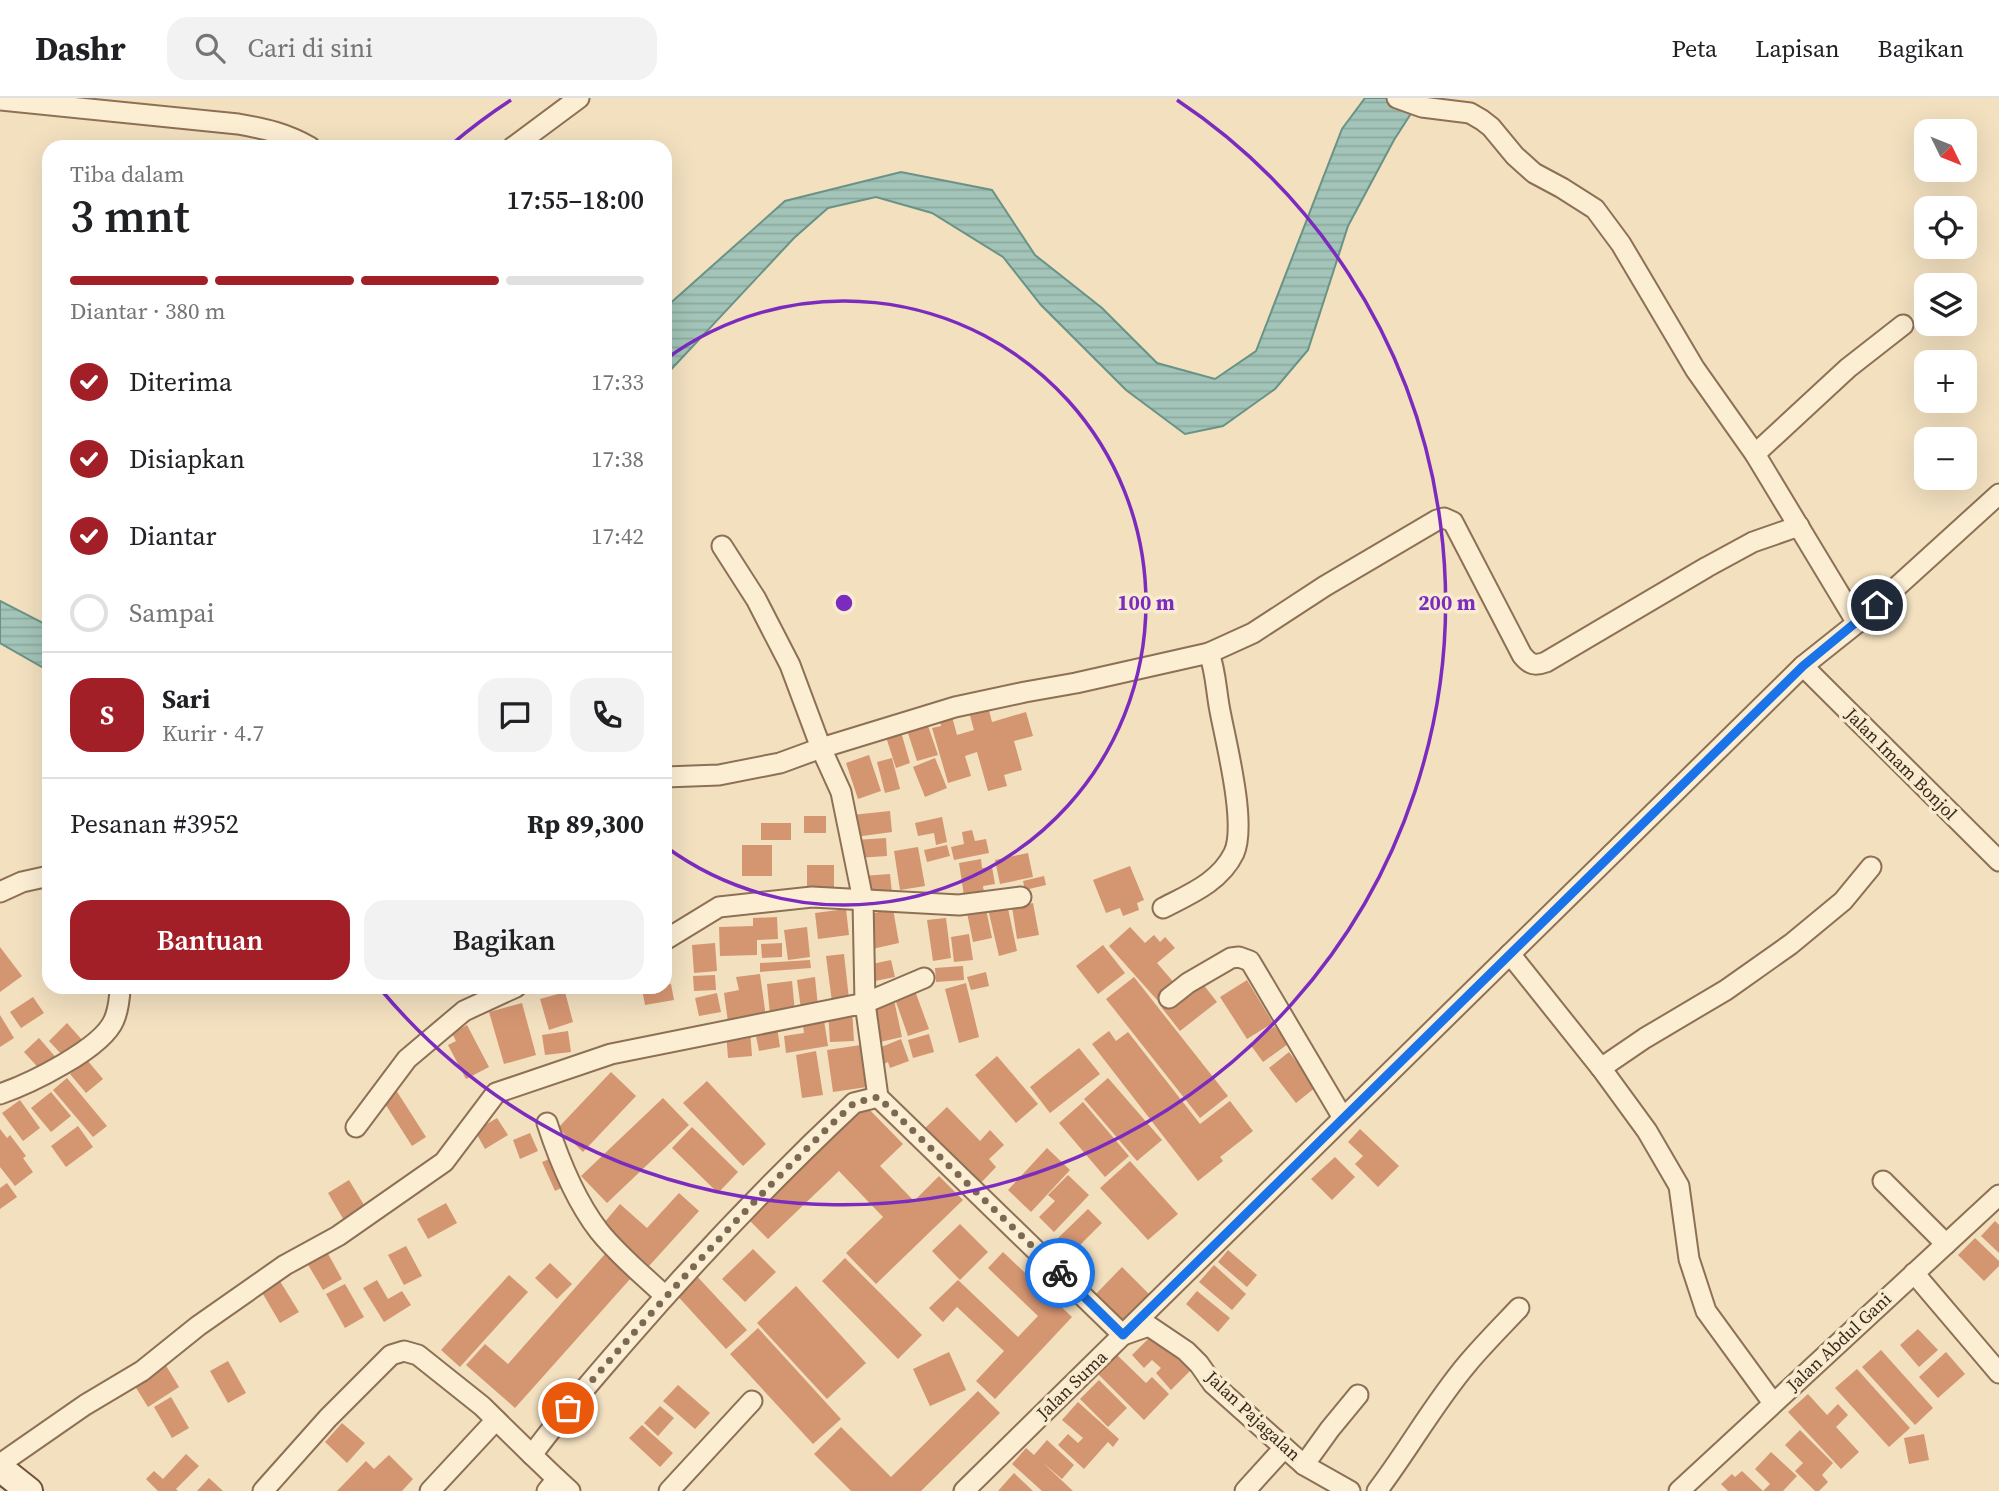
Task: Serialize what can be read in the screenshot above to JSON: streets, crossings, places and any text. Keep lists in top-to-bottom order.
{
  "streets": {
    "street": [
      "Jalan Imam Bonjol",
      "Jalan Abdul Gani",
      "Jalan Suma",
      "Jalan Pajagalan"
    ]
  },
  "crossings": [
    ["Jalan Imam Bonjol", "Jalan Suma"],
    ["Jalan Suma", "Jalan Pajagalan"]
  ],
  "north": "bottom right",
  "page": {
    "header": "Dashr",
    "search": "Cari di sini",
    "nav": ["Peta", "Lapisan", "Bagikan"],
    "map_buttons": ["+", "−"],
    "heading": ["3 mnt", "Tiba dalam", "17:55–18:00"],
    "panel": [
      "Sari",
      "Kurir · 4.7",
      "Pesanan #3952",
      "Rp 89,300"
    ],
    "bar": "Diantar · 380 m",
    "list": [
      ["Diterima", "17:33"],
      ["Disiapkan", "17:38"],
      ["Diantar", "17:42"],
      "Sampai"
    ],
    "round": "S",
    "buttons": ["Bantuan", "Bagikan"]
  },
  "rings": ["100 m", "200 m"]
}
